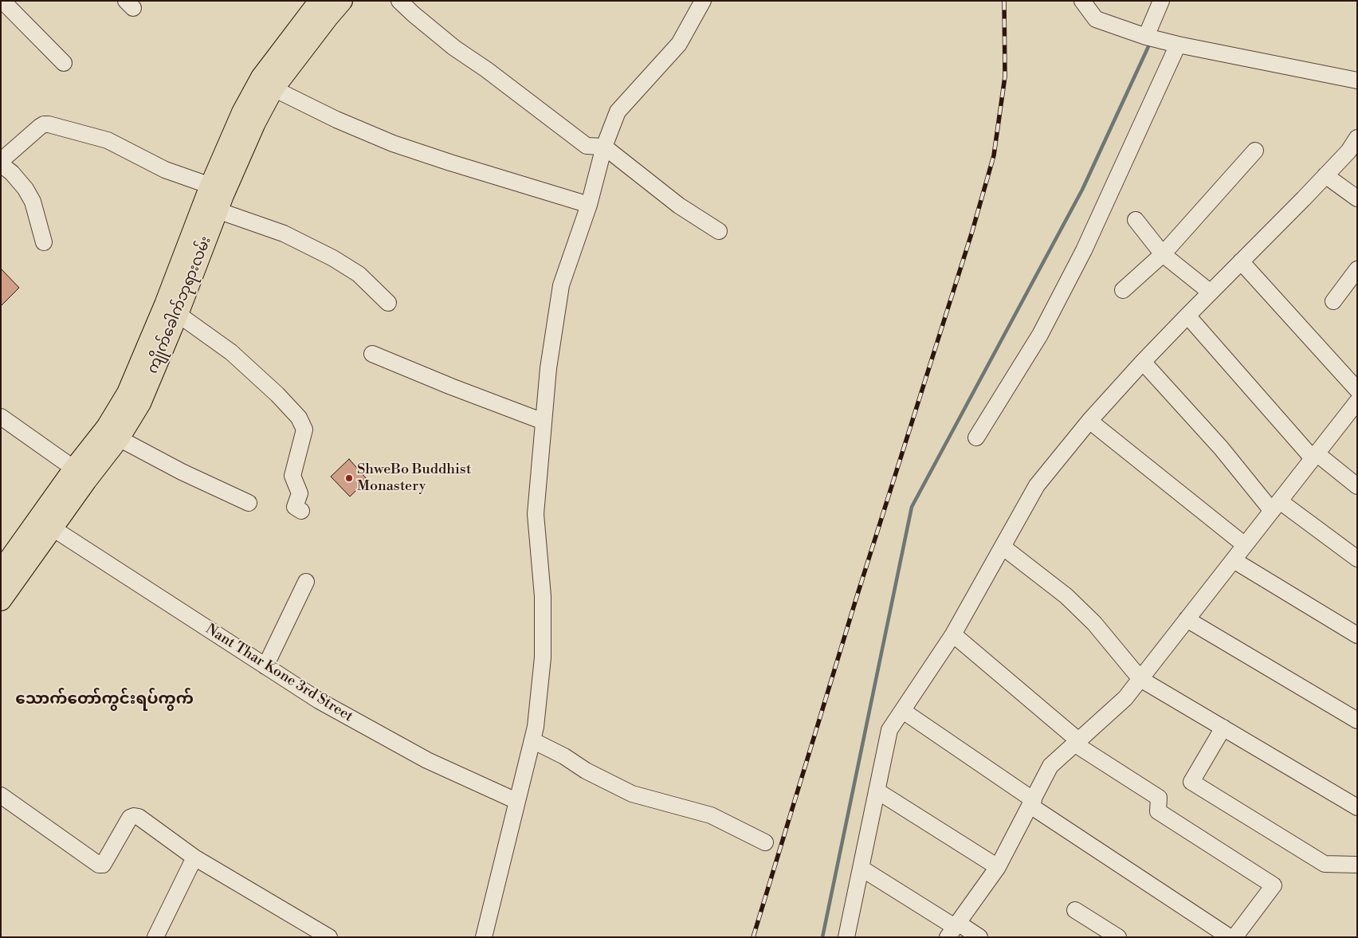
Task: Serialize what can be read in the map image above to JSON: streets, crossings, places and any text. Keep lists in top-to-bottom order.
{
  "streets": {
    "main road": ["ကျိုက်ခေါက်ဘုရားလမ်း"],
    "street": ["Nant Thar Kone 3rd Street"]
  },
  "crossings": [
    ["ကျိုက်ခေါက်ဘုရားလမ်း", "Nant Thar Kone 3rd Street"]
  ],
  "districts": ["သောက်တော်ကွင်းရပ်ကွက်"],
  "places": ["ShweBo Buddhist Monastery"]
}
